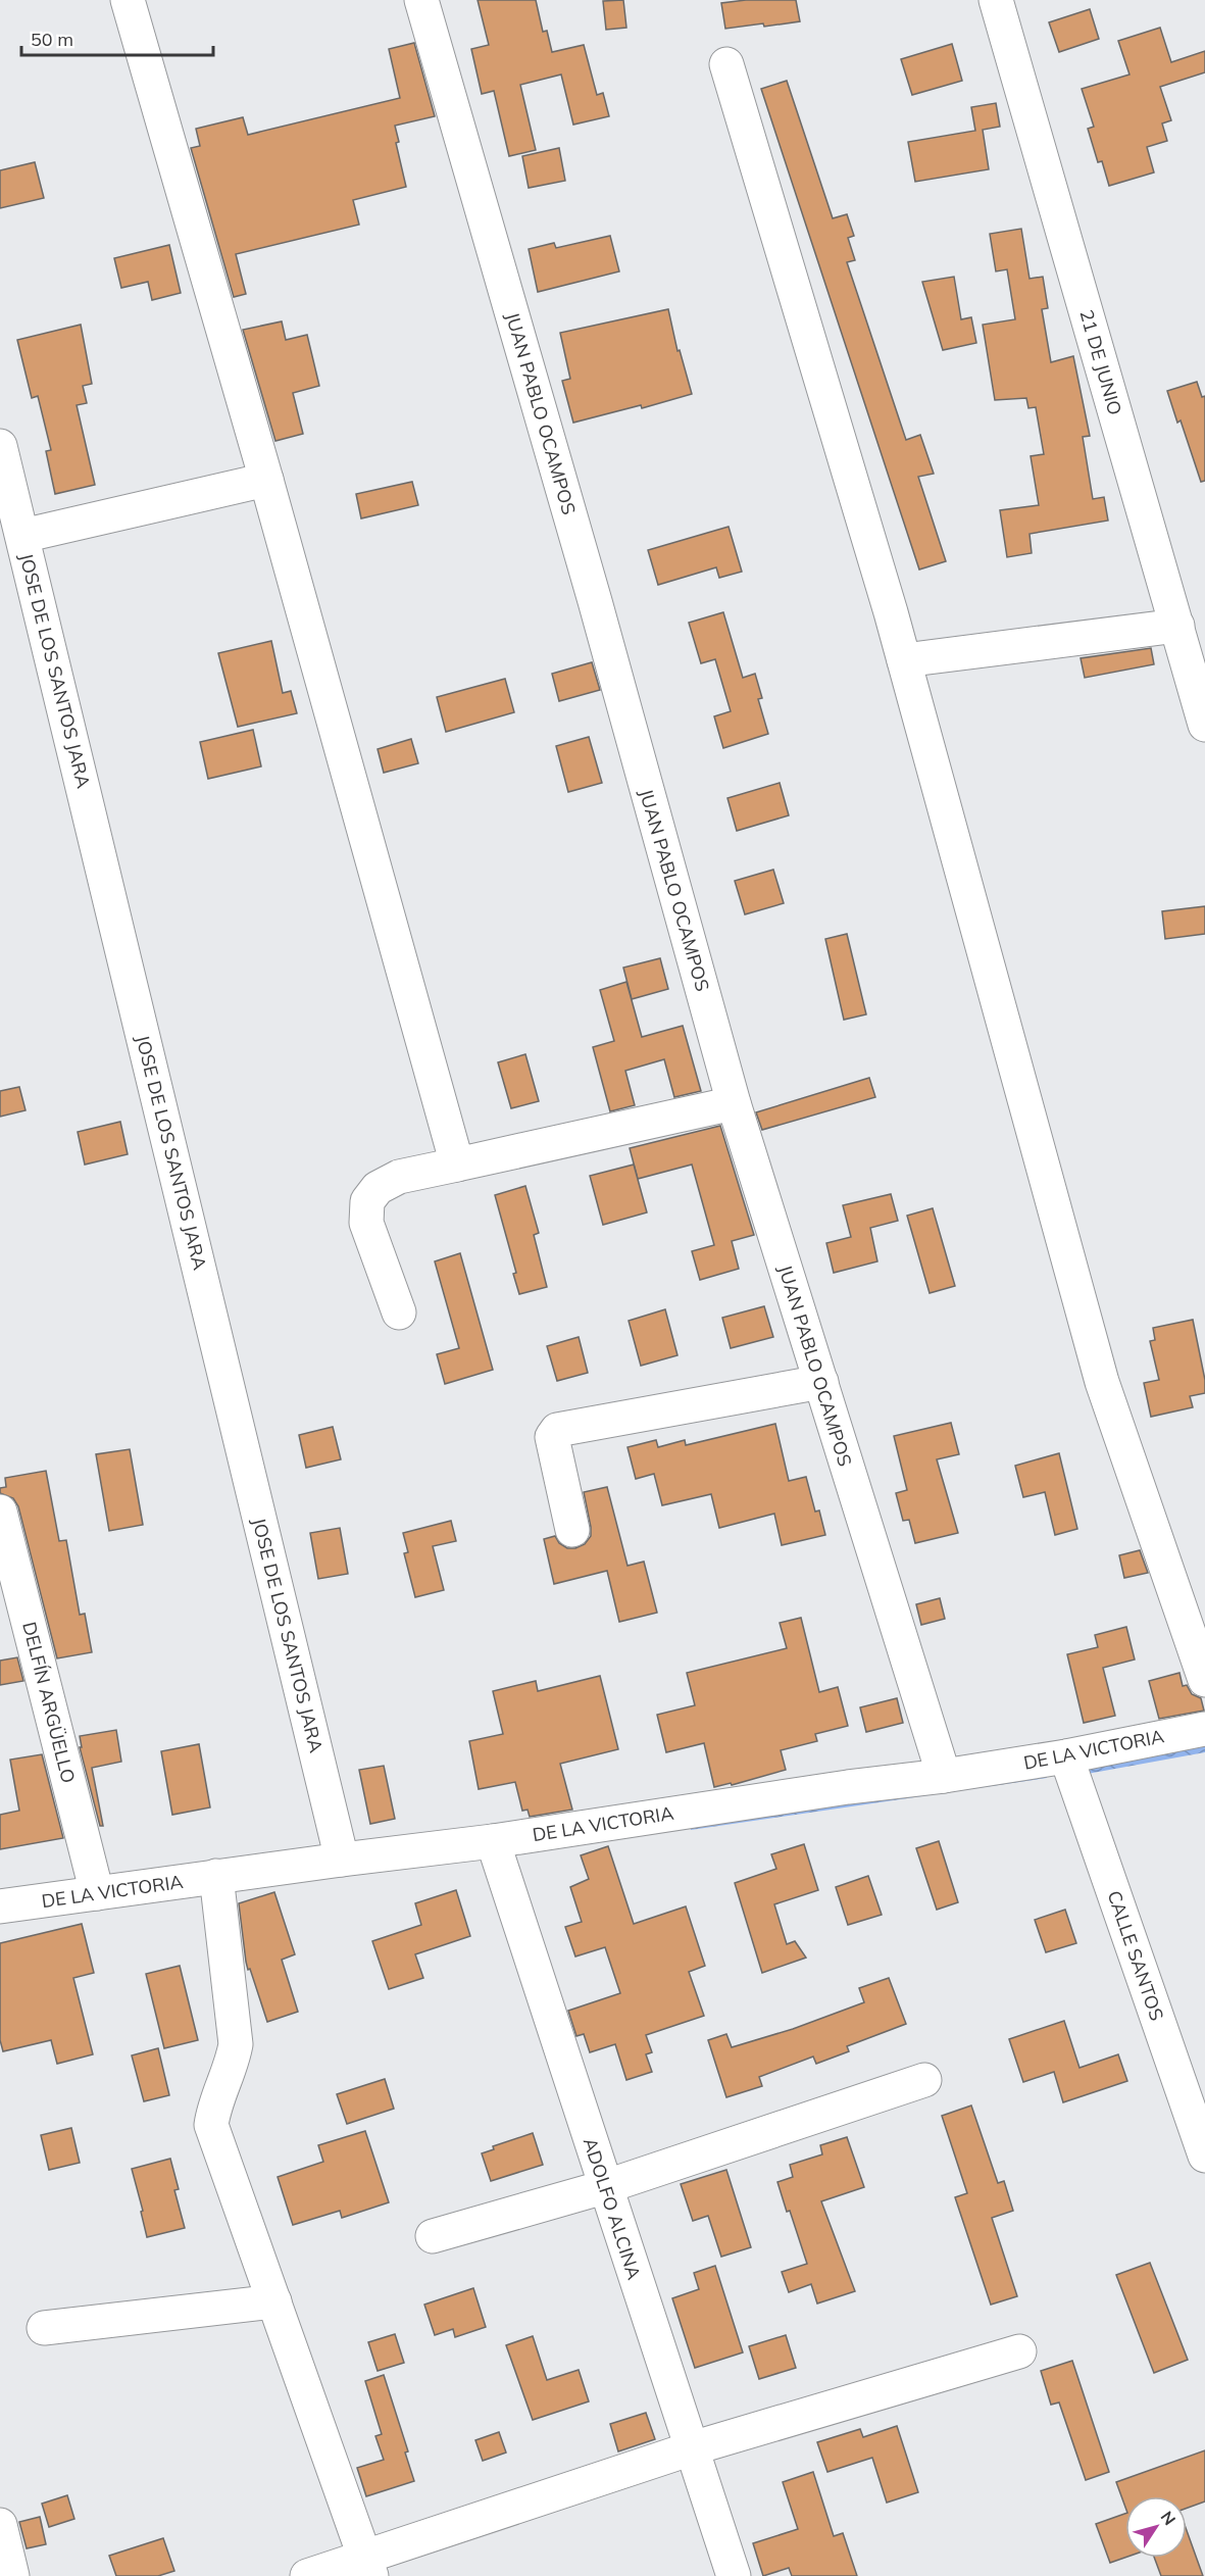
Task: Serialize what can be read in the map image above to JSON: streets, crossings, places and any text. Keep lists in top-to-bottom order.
{
  "streets": {
    "street": [
      "21 DE JUNIO",
      "JUAN PABLO OCAMPOS",
      "JOSE DE LOS SANTOS JARA",
      "DELFÍN ARGÜELLO",
      "DE LA VICTORIA",
      "CALLE SANTOS",
      "ADOLFO ALCINA"
    ]
  },
  "crossings": [
    ["JUAN PABLO OCAMPOS", "DE LA VICTORIA"],
    ["JOSE DE LOS SANTOS JARA", "DE LA VICTORIA"],
    ["DELFÍN ARGÜELLO", "DE LA VICTORIA"],
    ["DE LA VICTORIA", "CALLE SANTOS"],
    ["DE LA VICTORIA", "ADOLFO ALCINA"]
  ],
  "scale_bar": "50 m",
  "north": "top right"
}
